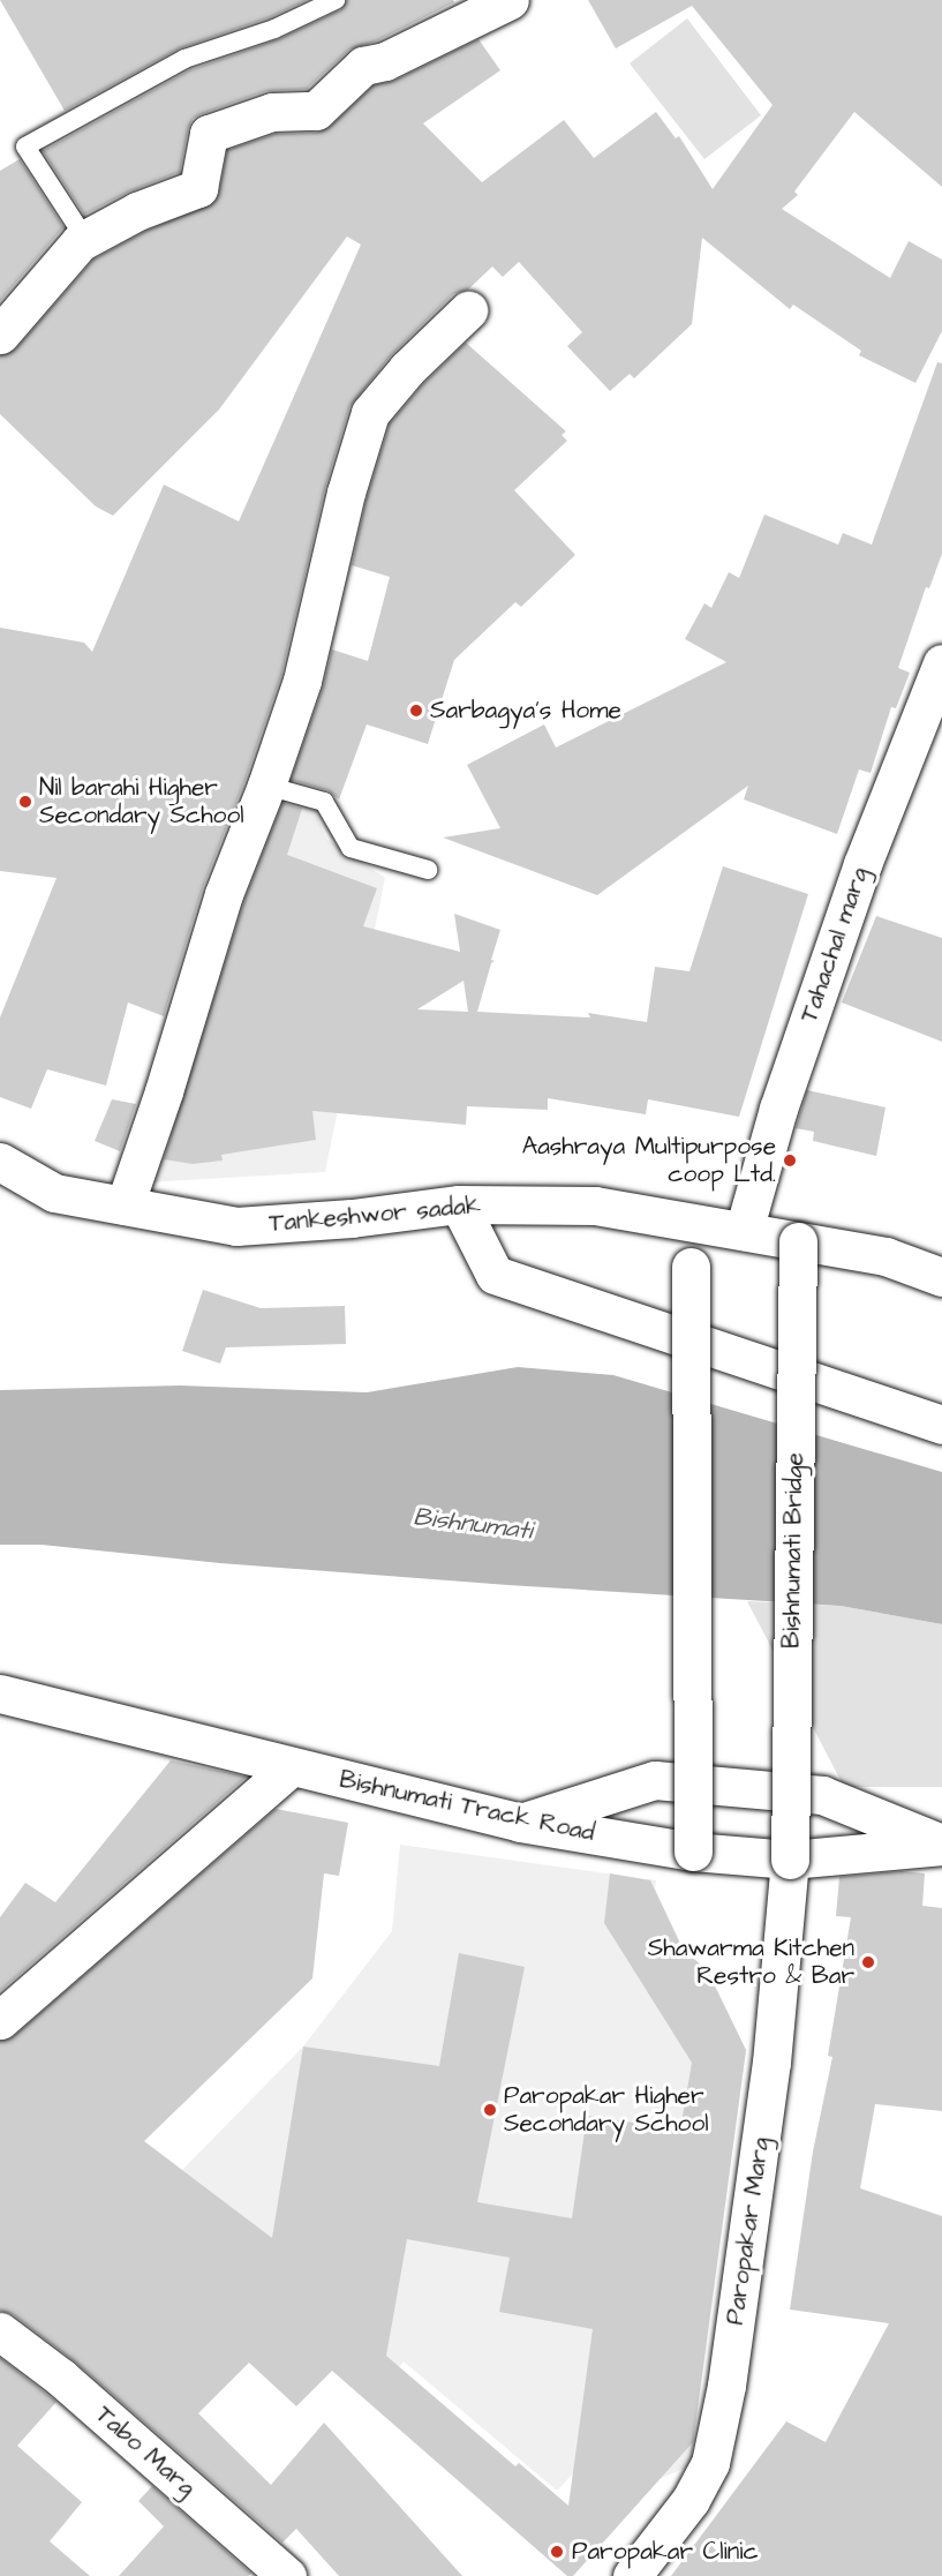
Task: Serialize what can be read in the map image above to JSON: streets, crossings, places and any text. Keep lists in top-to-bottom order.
{
  "streets": {
    "main road": [
      "Tahachal marg",
      "Tankeshwor sadak",
      "Bishnumati Bridge",
      "Bishnumati Track Road",
      "Paropakar Marg",
      "Tabo Marg"
    ]
  },
  "crossings": [
    ["Bishnumati Bridge", "Bishnumati Track Road"],
    ["Bishnumati Bridge", "Paropakar Marg"],
    ["Bishnumati Track Road", "Paropakar Marg"]
  ],
  "water": ["Bishnumati"],
  "places": [
    "Sarbagya's Home",
    "Nil barahi Higher Secondary School",
    "Aashraya Multipurpose coop Ltd.",
    "Shawarma Kitchen Restro & Bar",
    "Paropakar Higher Secondary School",
    "Paropakar Clinic"
  ]
}
